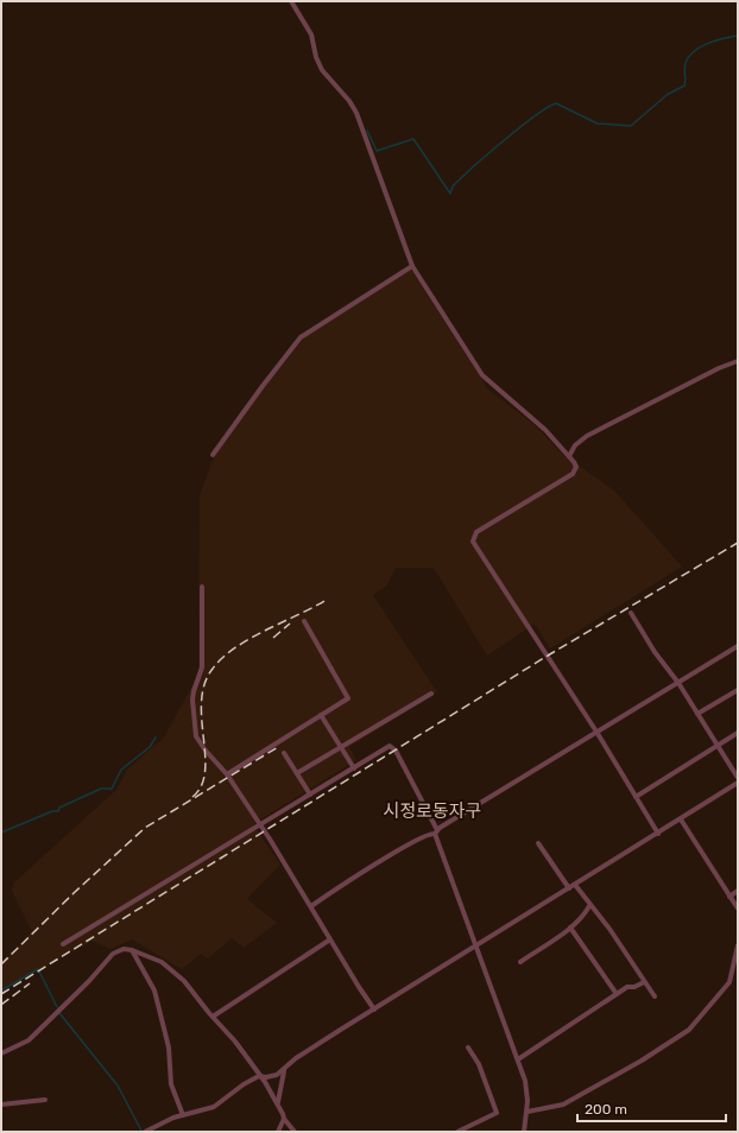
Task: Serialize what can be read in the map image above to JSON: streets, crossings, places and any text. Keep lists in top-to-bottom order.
{
  "districts": ["시정로동자구"],
  "scale_bar": "200 m"
}
